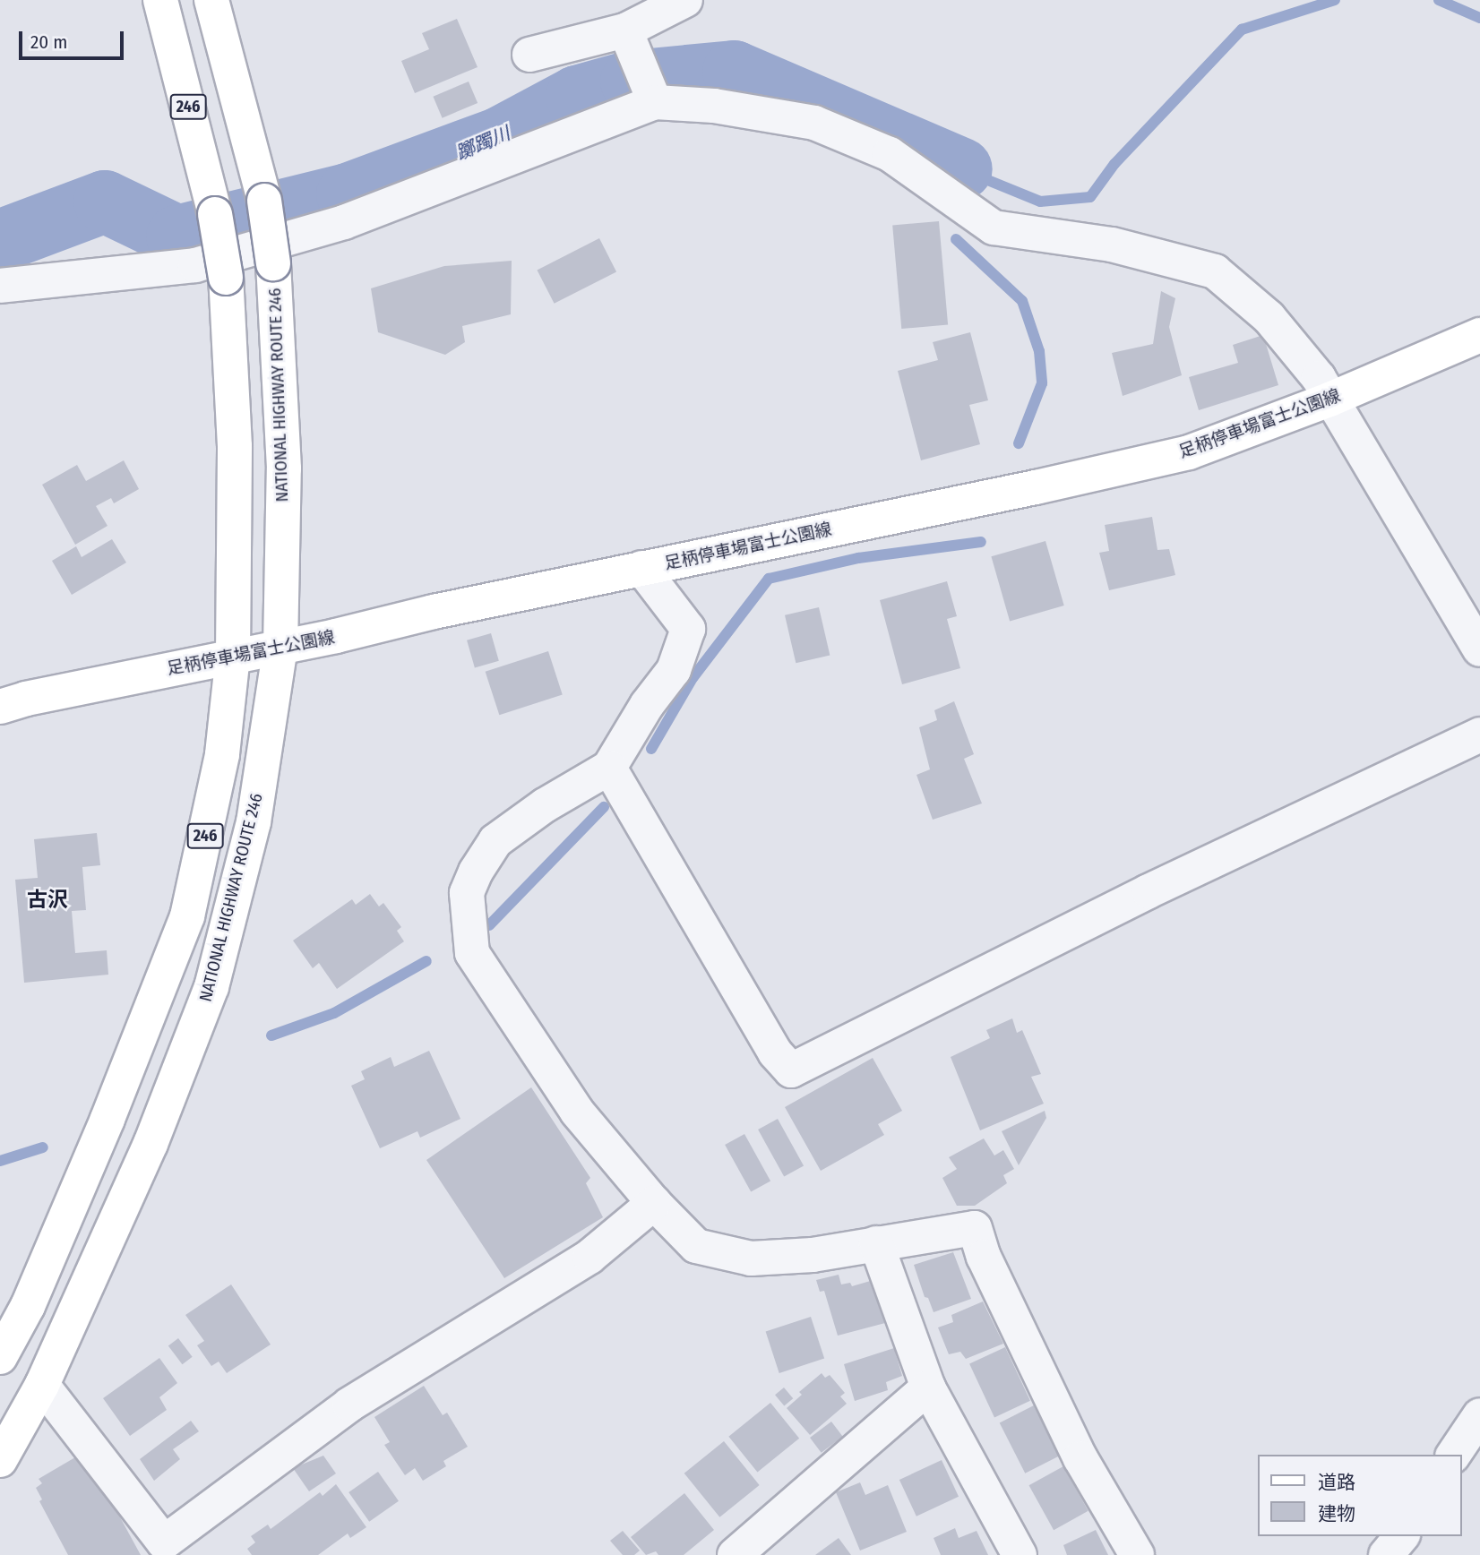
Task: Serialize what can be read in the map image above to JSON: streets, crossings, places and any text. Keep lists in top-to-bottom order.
{
  "streets": {
    "main road": ["246", "NATIONAL HIGHWAY ROUTE 246", "足柄停車場富士公園線"]
  },
  "crossings": [
    ["246", "足柄停車場富士公園線"],
    ["NATIONAL HIGHWAY ROUTE 246", "足柄停車場富士公園線"]
  ],
  "districts": ["古沢"],
  "water": ["躑躅川"],
  "legend": ["道路", "建物"],
  "scale_bar": "20 m"
}
